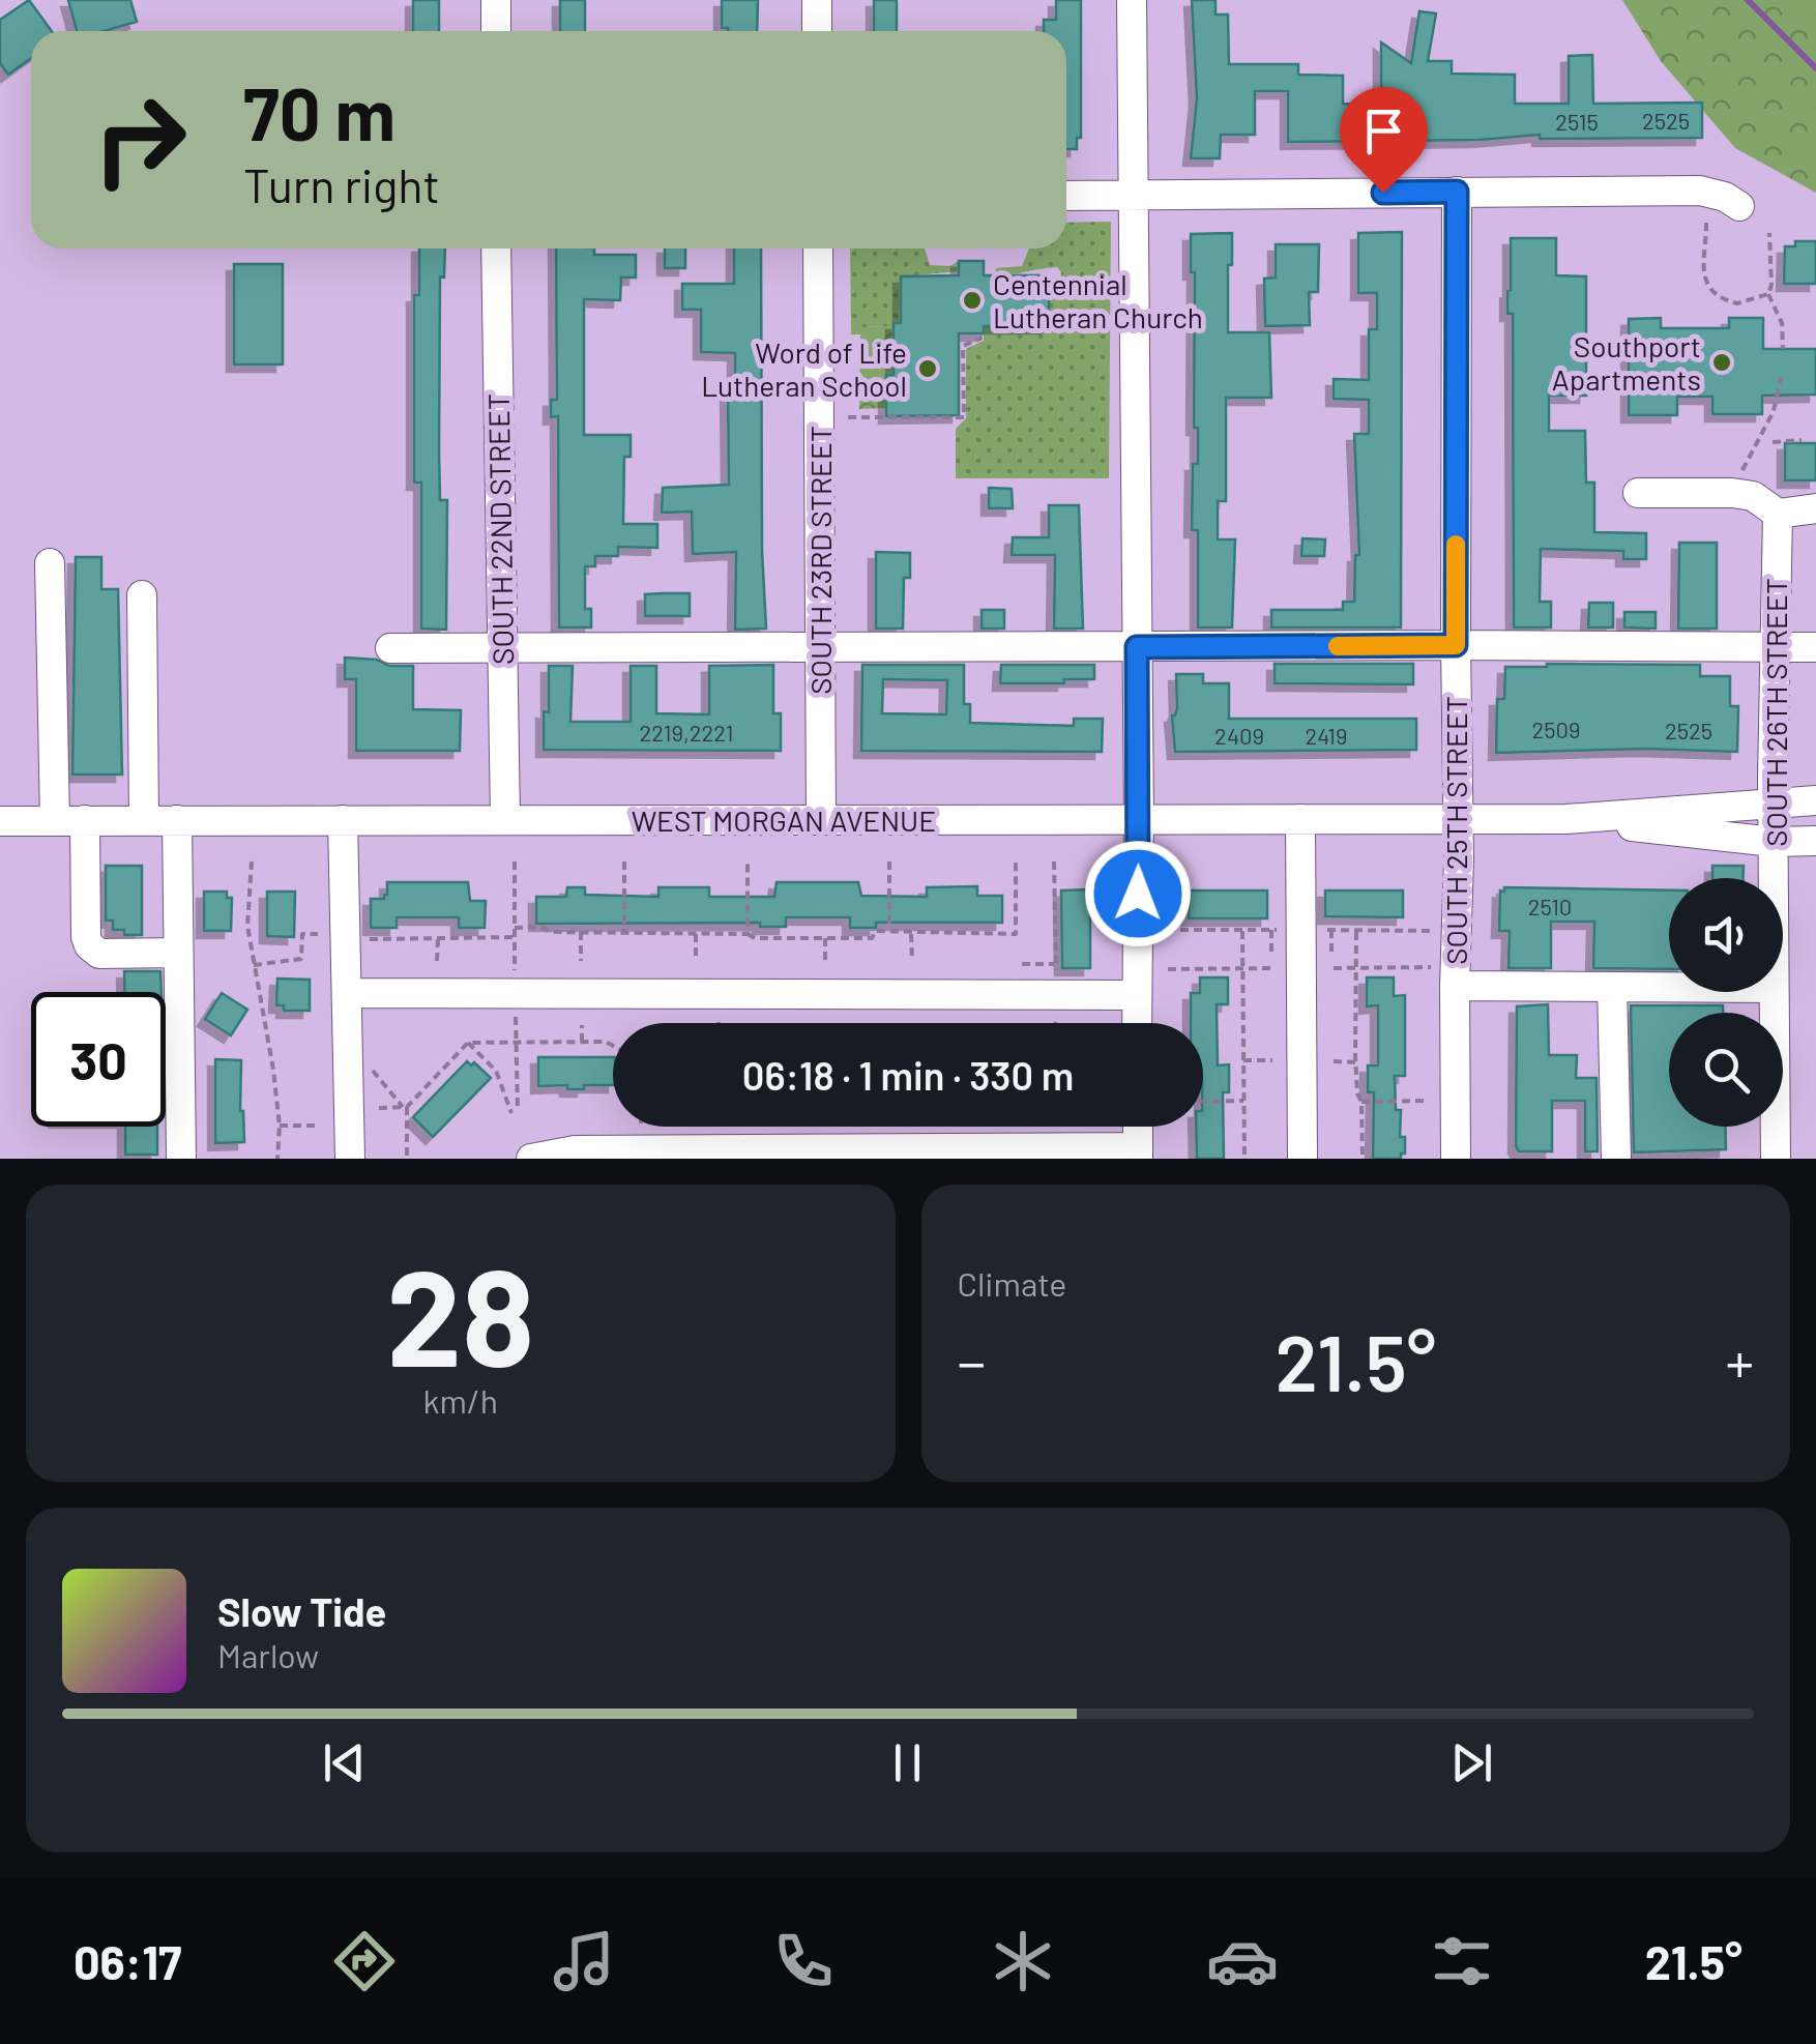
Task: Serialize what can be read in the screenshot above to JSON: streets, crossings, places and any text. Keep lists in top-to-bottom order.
{
  "streets": {
    "street": [
      "SOUTH 22ND STREET",
      "SOUTH 23RD STREET",
      "SOUTH 26TH STREET",
      "WEST MORGAN AVENUE",
      "SOUTH 25TH STREET"
    ]
  },
  "crossings": [
    ["SOUTH 22ND STREET", "WEST MORGAN AVENUE"],
    ["SOUTH 23RD STREET", "WEST MORGAN AVENUE"],
    ["SOUTH 26TH STREET", "WEST MORGAN AVENUE"],
    ["WEST MORGAN AVENUE", "SOUTH 25TH STREET"]
  ],
  "places": ["Centennial Lutheran Church", "Southport Apartments", "Word of Life Lutheran School"],
  "house_numbers": [
    "2525",
    "2515",
    "2509",
    "2525",
    "2219,2221",
    "2409",
    "2419",
    "2510"
  ],
  "page": {
    "turn": ["70 m", "Turn right"],
    "limit": "30",
    "trip": "06:18 · 1 min · 330 m",
    "tile": [
      ["28", "km/h"],
      "Climate"
    ],
    "heat": ["−", "21.5°", "+"],
    "song": ["Slow Tide", "Marlow"],
    "tabs": ["06:17", "21.5°"]
  }
}
